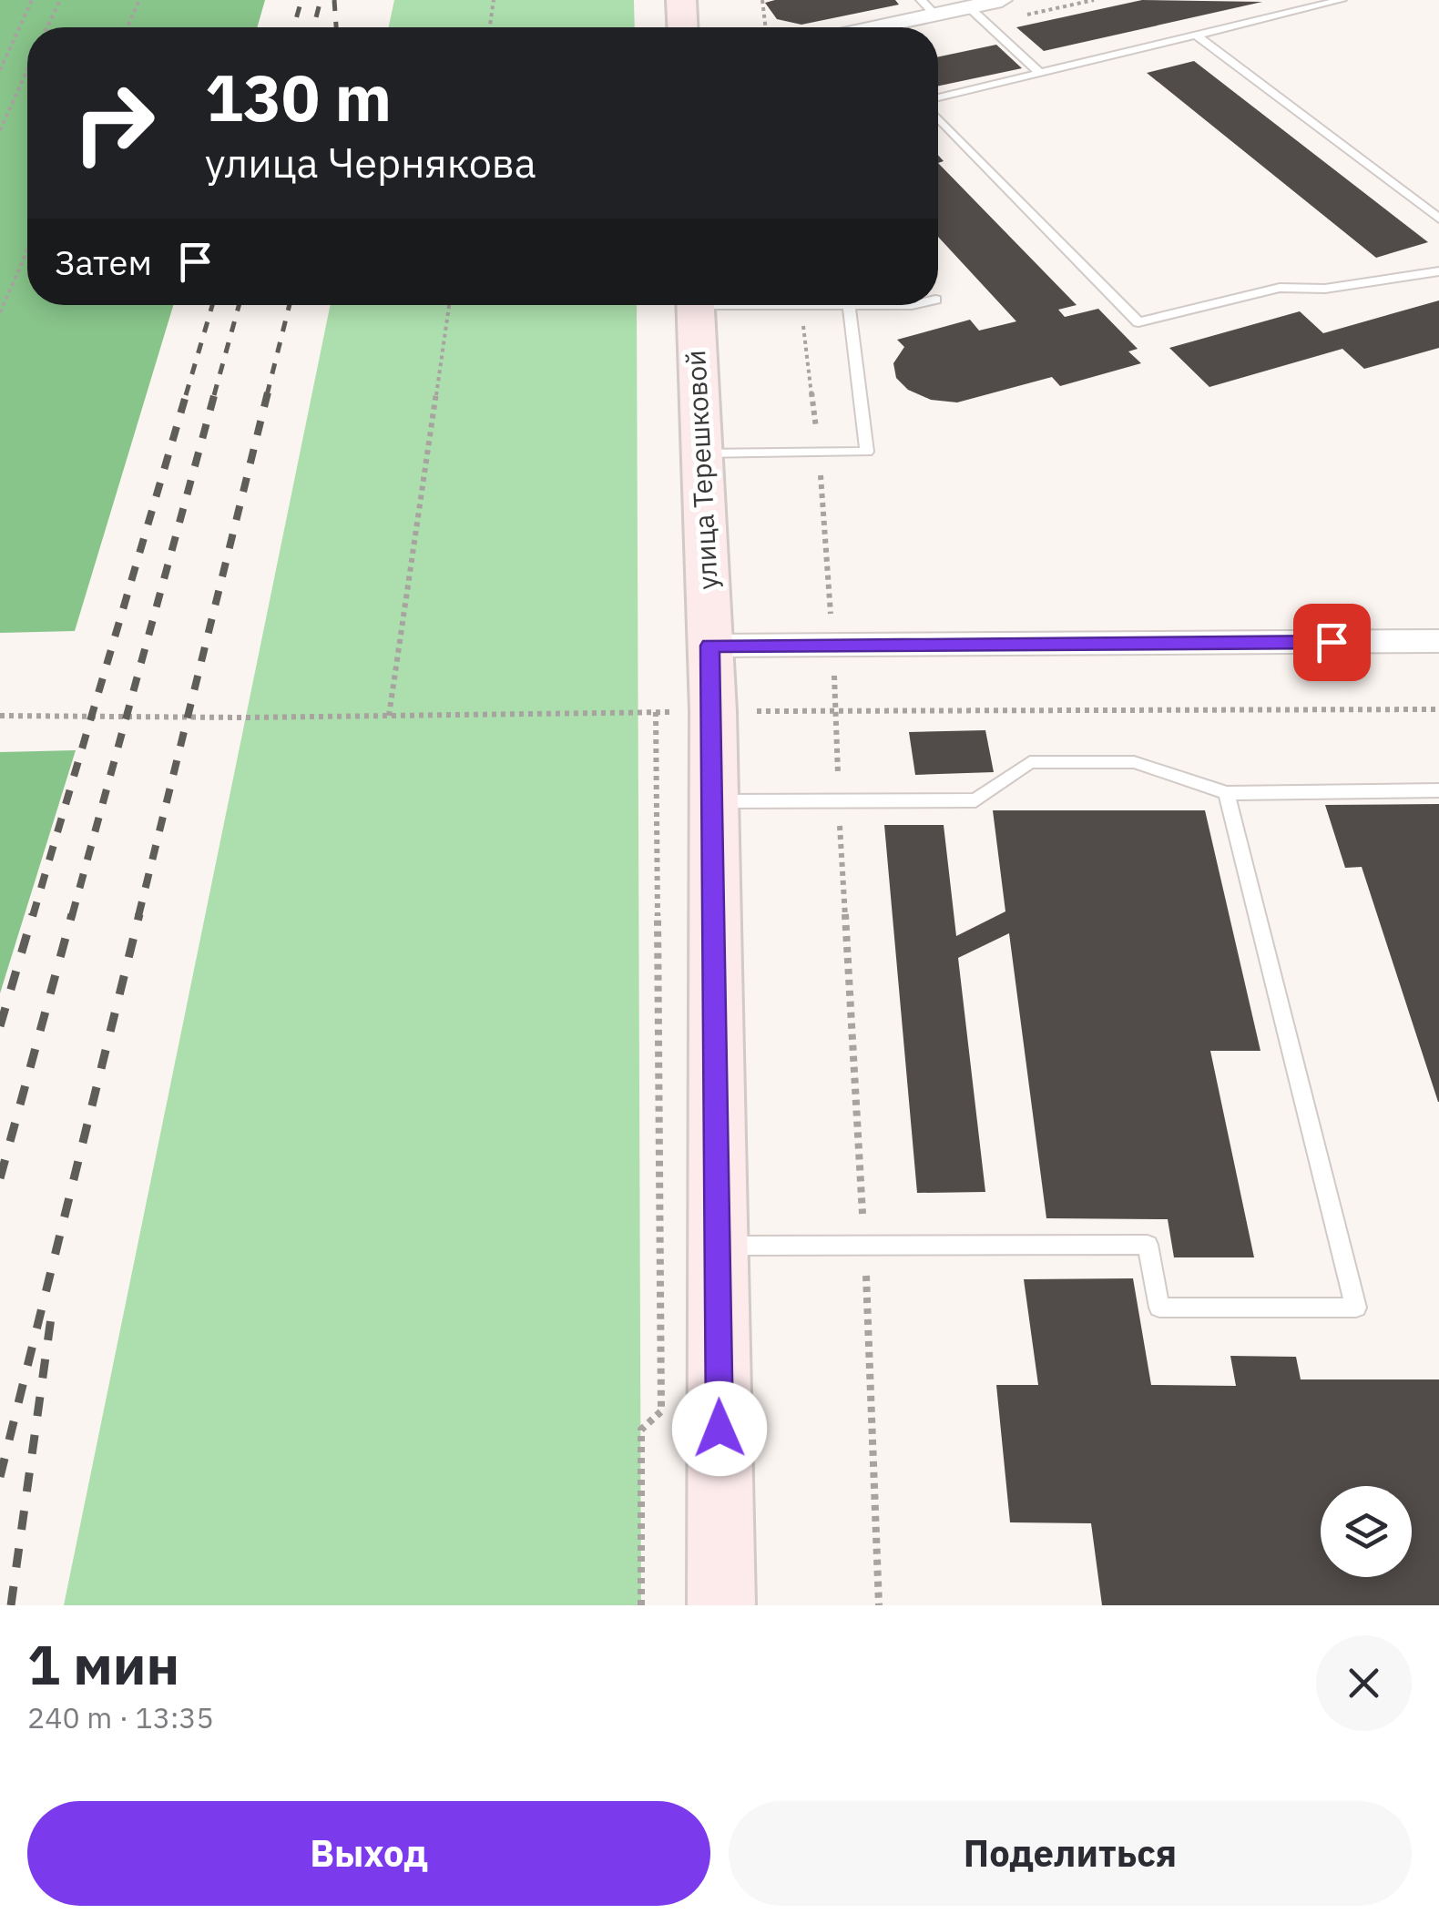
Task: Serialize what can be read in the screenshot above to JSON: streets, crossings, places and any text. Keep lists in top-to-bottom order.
{
  "streets": {
    "main road": ["улица Терешковой"]
  },
  "page": {
    "turn": ["130 m", "улица Чернякова"],
    "then": "Затем",
    "heading": ["1 мин", "240 m · 13:35"],
    "buttons": ["Выход", "Поделиться"]
  }
}
